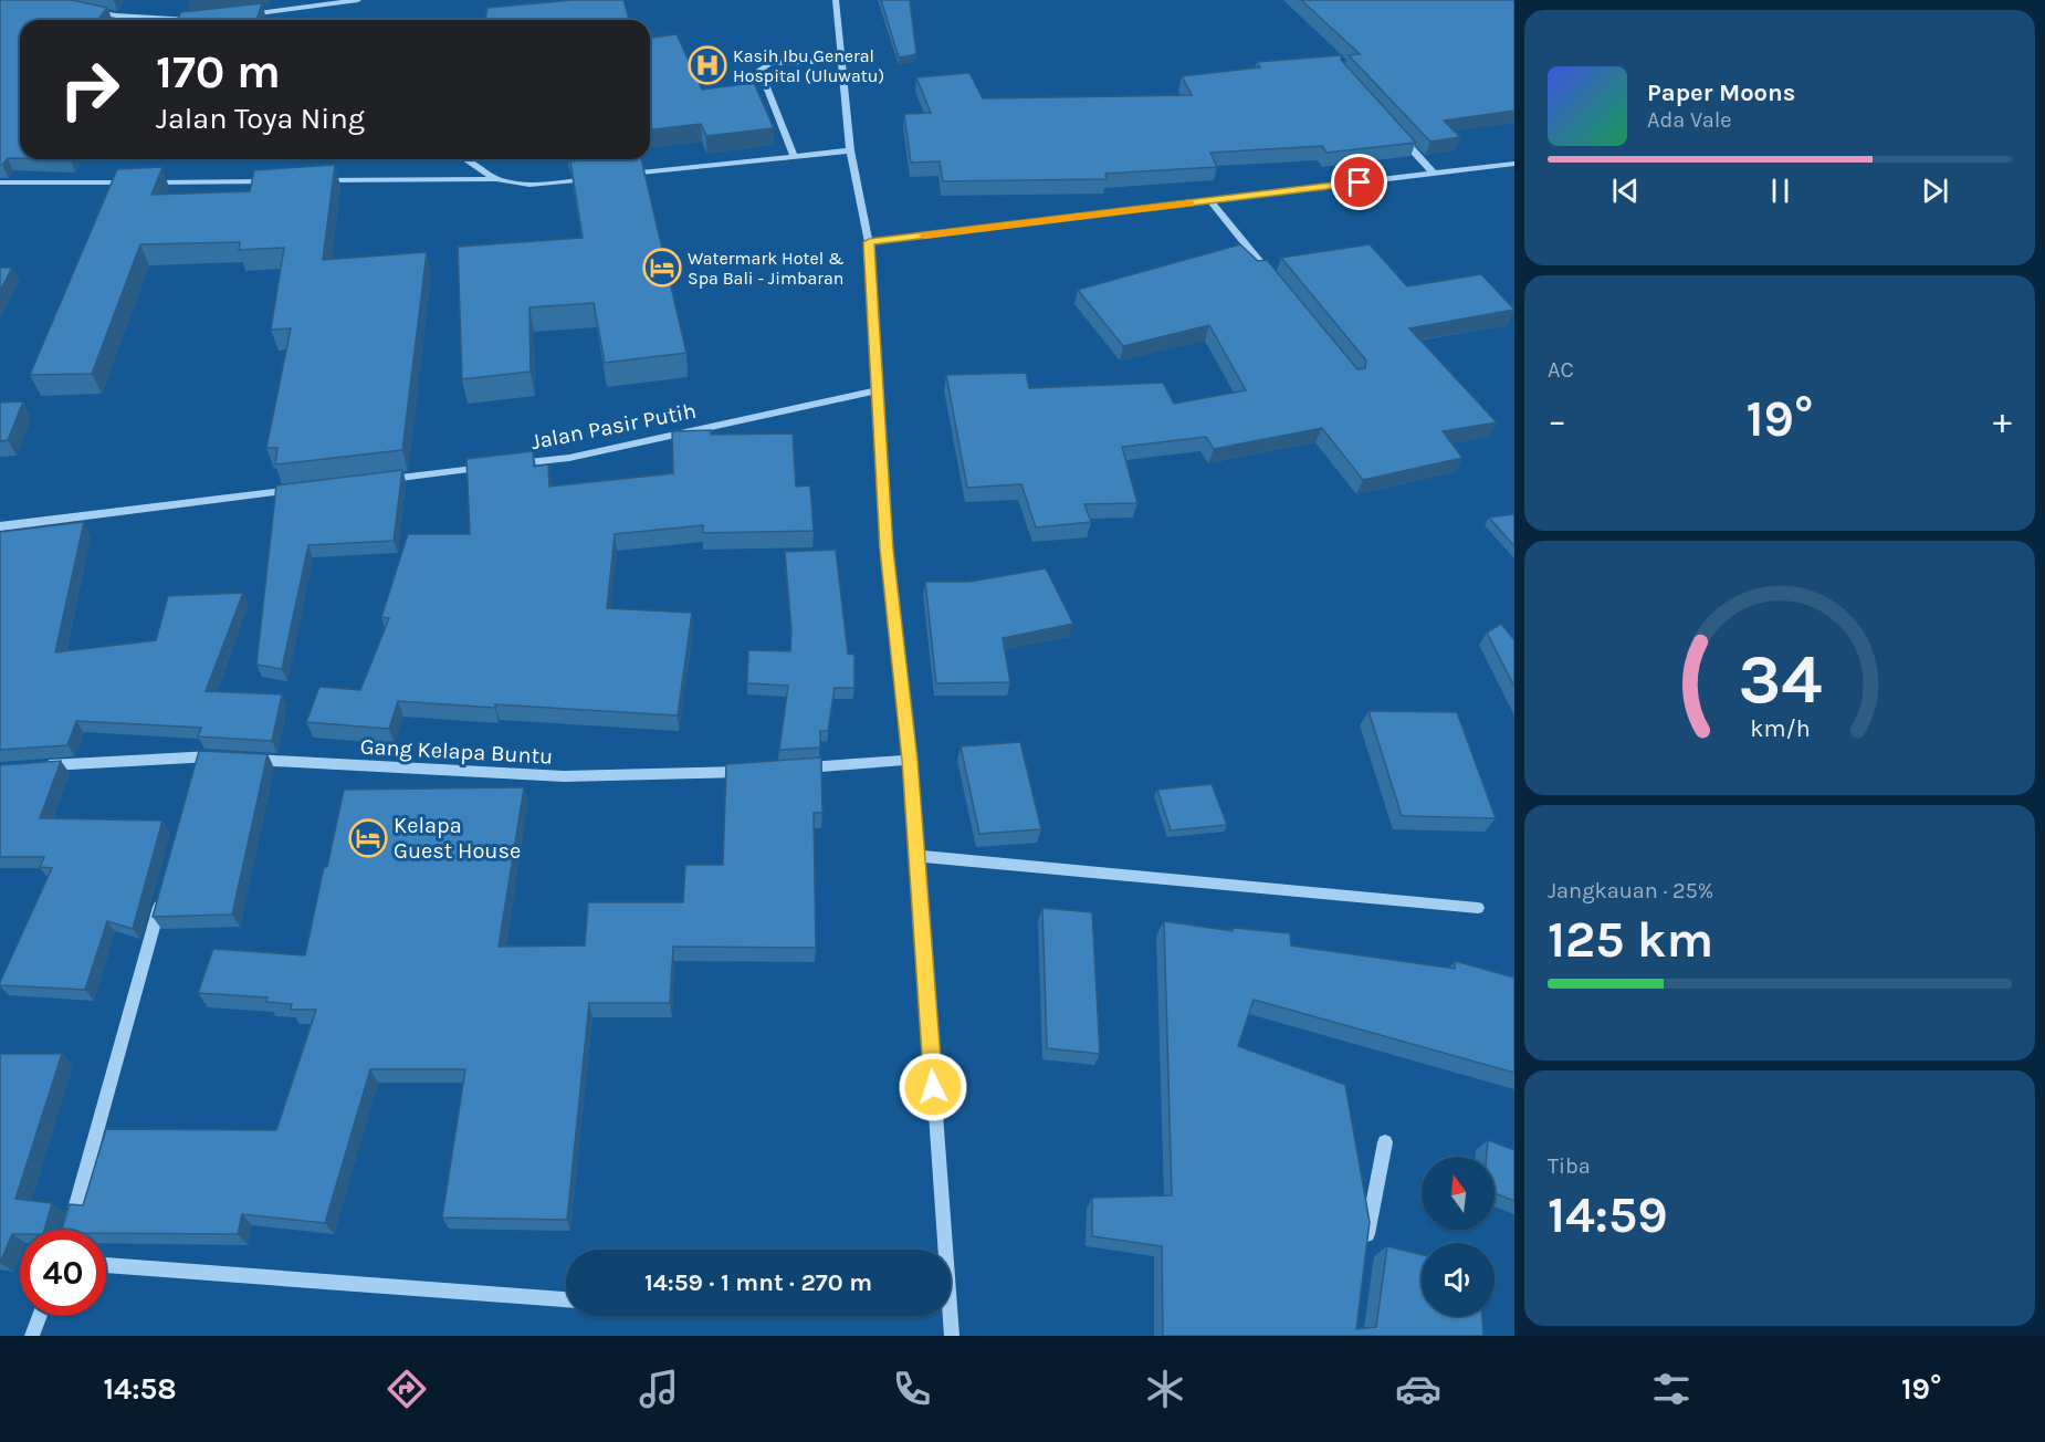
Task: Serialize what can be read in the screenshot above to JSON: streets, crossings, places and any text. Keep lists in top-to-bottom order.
{
  "streets": {
    "street": ["Jalan Pasir Putih", "Gang Kelapa Buntu"]
  },
  "places": {
    "hospital": ["Kasih Ibu General Hospital (Uluwatu)"],
    "hotel": ["Watermark Hotel & Spa Bali - Jimbaran", "Kelapa Guest House"]
  },
  "north": "top",
  "page": {
    "turn": ["170 m", "Jalan Toya Ning"],
    "song": ["Paper Moons", "Ada Vale"],
    "tile": [
      "AC",
      ["Jangkauan · 25%", "125 km"],
      ["Tiba", "14:59"]
    ],
    "heat": ["−", "19°", "+"],
    "limit": "40",
    "trip": "14:59 · 1 mnt · 270 m",
    "tabs": ["14:58", "19°"],
    "gauge": ["34", "km/h"]
  }
}
